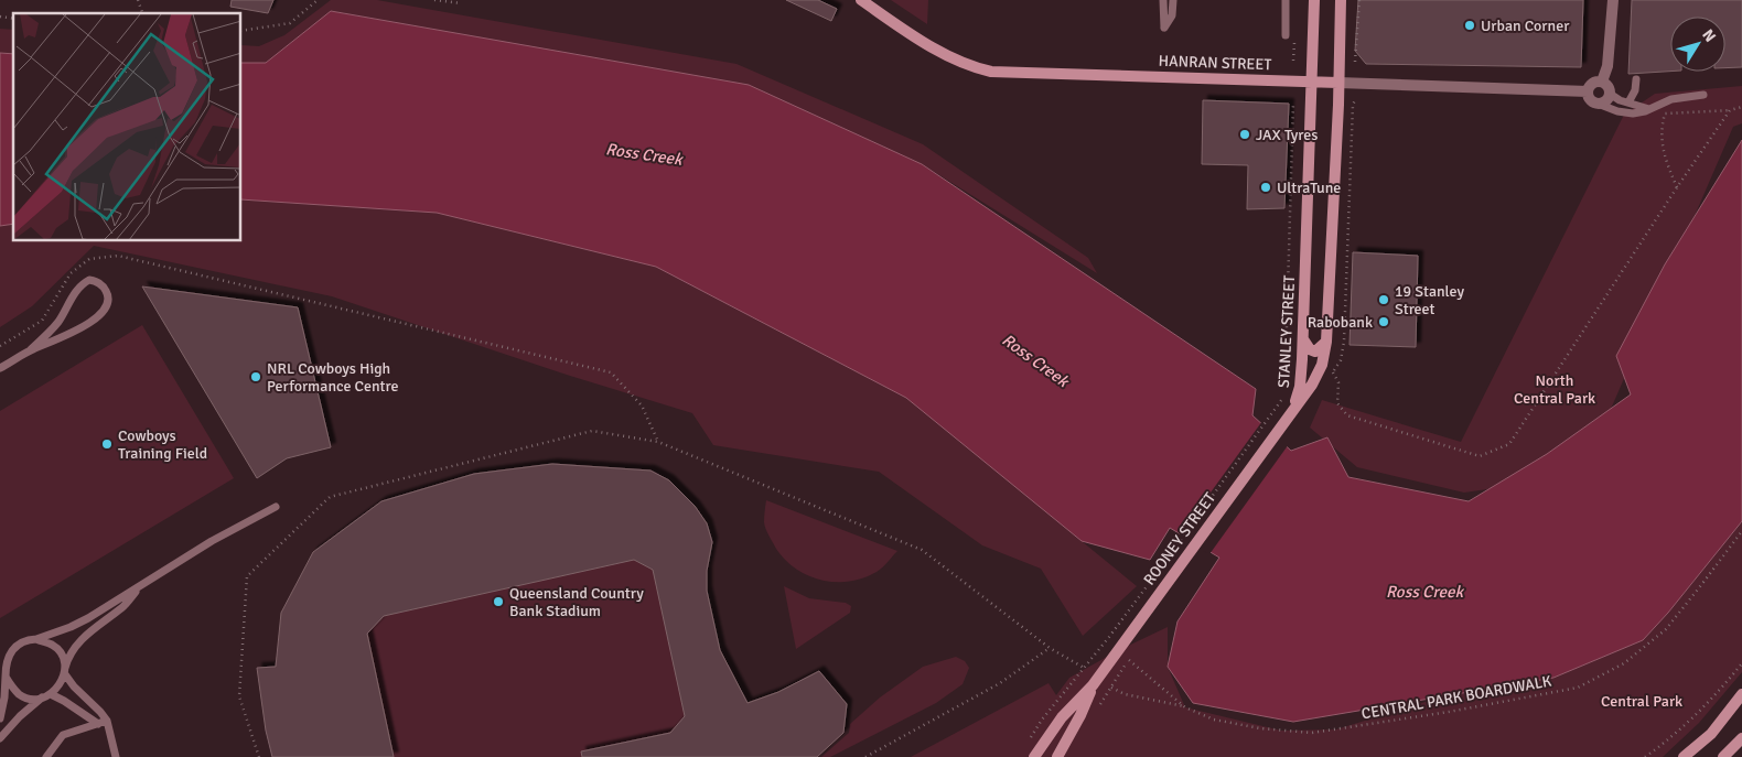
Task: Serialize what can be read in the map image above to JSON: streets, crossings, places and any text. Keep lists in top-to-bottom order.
{
  "streets": {
    "main road": ["HANRAN STREET", "STANLEY STREET", "ROONEY STREET"],
    "path": ["CENTRAL PARK BOARDWALK"]
  },
  "crossings": [
    ["HANRAN STREET", "STANLEY STREET"],
    ["STANLEY STREET", "ROONEY STREET"]
  ],
  "water": ["Ross Creek"],
  "parks": ["North Central Park", "Central Park"],
  "places": [
    "Urban Corner",
    "JAX Tyres",
    "UltraTune",
    "19 Stanley Street",
    "Rabobank",
    "NRL Cowboys High Performance Centre",
    "Cowboys Training Field",
    "Queensland Country Bank Stadium"
  ],
  "north": "top right"
}
